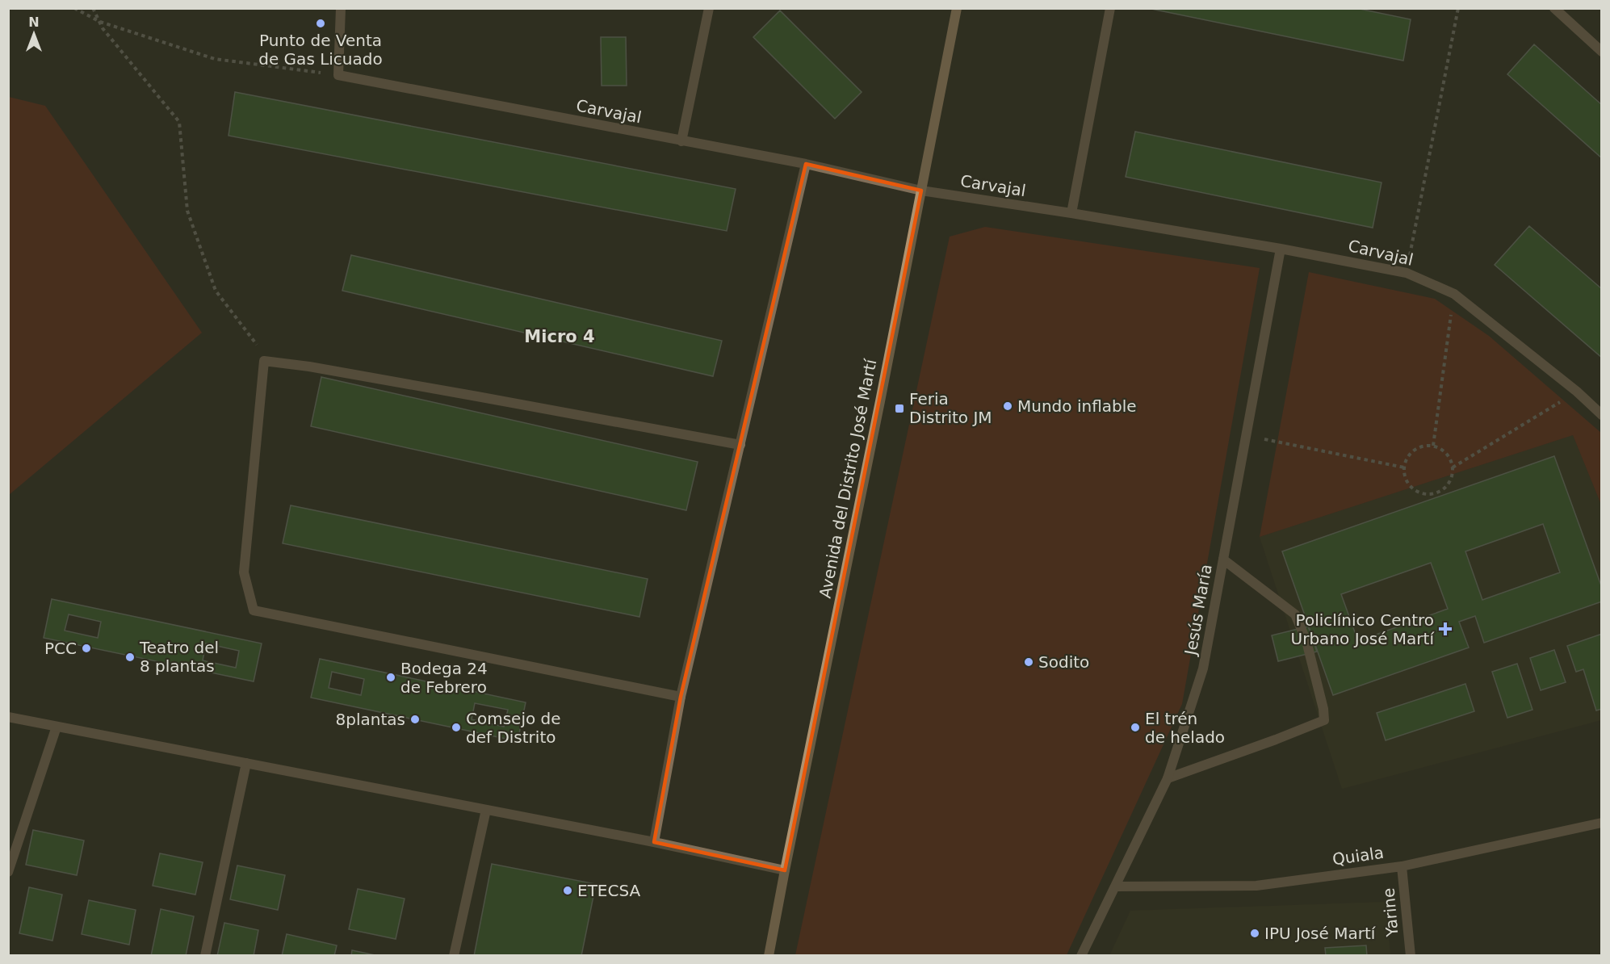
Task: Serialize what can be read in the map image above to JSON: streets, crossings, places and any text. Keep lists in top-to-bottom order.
{
  "streets": {
    "main road": ["Avenida del Distrito José Martí"],
    "street": [
      "Carvajal",
      "Jesús María",
      "Quiala",
      "Yarine"
    ]
  },
  "crossings": [
    ["Carvajal", "Avenida del Distrito José Martí"],
    ["Carvajal", "Jesús María"],
    ["Jesús María", "Quiala"],
    ["Quiala", "Yarine"]
  ],
  "districts": ["Micro 4"],
  "places": {
    "other": [
      "Punto de Venta de Gas Licuado",
      "Mundo inflable",
      "PCC",
      "Teatro del 8 plantas",
      "Sodito",
      "Bodega 24 de Febrero",
      "8plantas",
      "Comsejo de def Distrito",
      "El trén de helado",
      "ETECSA",
      "IPU José Martí"
    ],
    "transit": ["Feria Distrito JM"],
    "health": ["Policlínico Centro Urbano José Martí"]
  },
  "north": "top"
}
